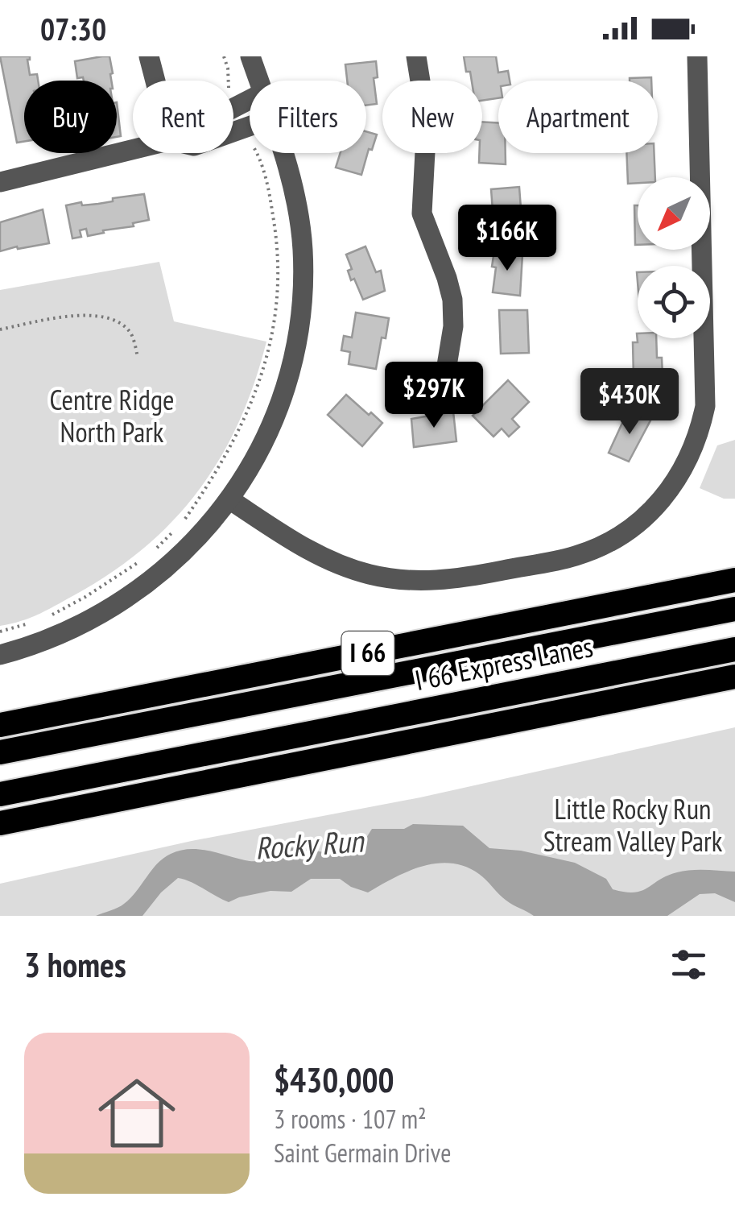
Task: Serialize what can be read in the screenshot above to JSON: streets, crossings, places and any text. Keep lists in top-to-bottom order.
{
  "streets": {
    "highway": ["I 66", "I 66 Express Lanes"]
  },
  "water": ["Rocky Run"],
  "parks": ["Centre Ridge North Park", "Little Rocky Run Stream Valley Park"],
  "north": "bottom left",
  "page": {
    "status": "07:30",
    "chip": [
      "Buy",
      "Rent",
      "Filters",
      "New",
      "Apartment"
    ],
    "price": ["$166K", "$297K", "$430K"],
    "heading": "3 homes",
    "list": [
      {
        "name": "$430,000",
        "note": "3 rooms · 107 m² · Saint Germain Drive"
      }
    ]
  }
}
